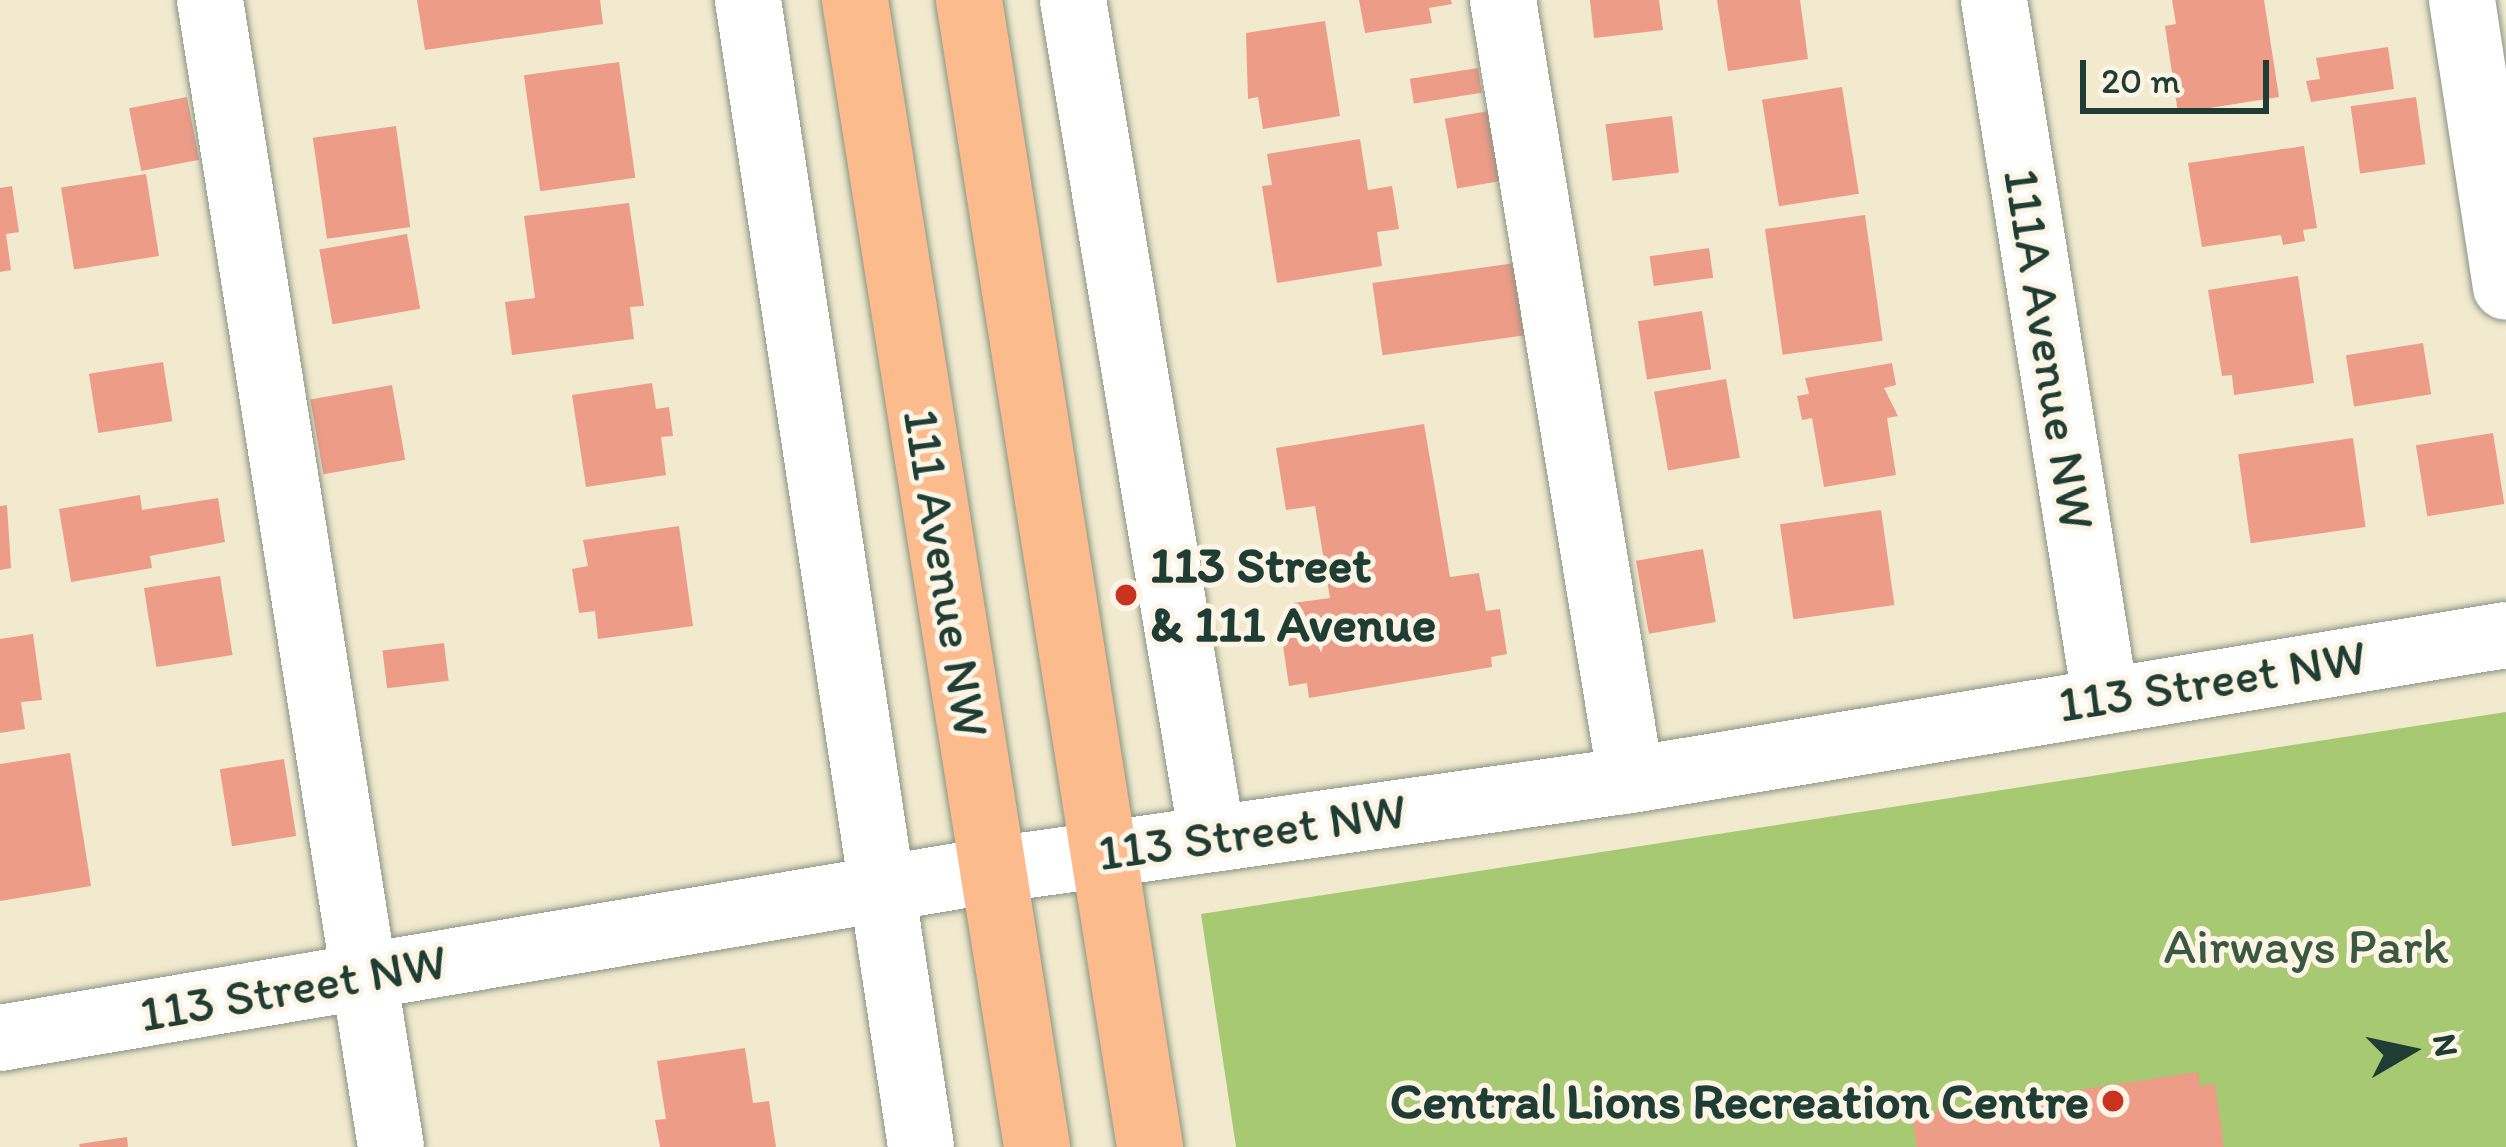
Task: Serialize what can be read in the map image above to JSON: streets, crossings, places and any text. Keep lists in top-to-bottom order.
{
  "streets": {
    "main road": ["111 Avenue NW"],
    "street": ["111A Avenue NW", "113 Street NW"]
  },
  "crossings": [
    ["111A Avenue NW", "113 Street NW"],
    ["111 Avenue NW", "113 Street NW"]
  ],
  "parks": ["Airways Park"],
  "places": ["113 Street & 111 Avenue", "Central Lions Recreation Centre"],
  "scale_bar": "20 m",
  "north": "right"
}
